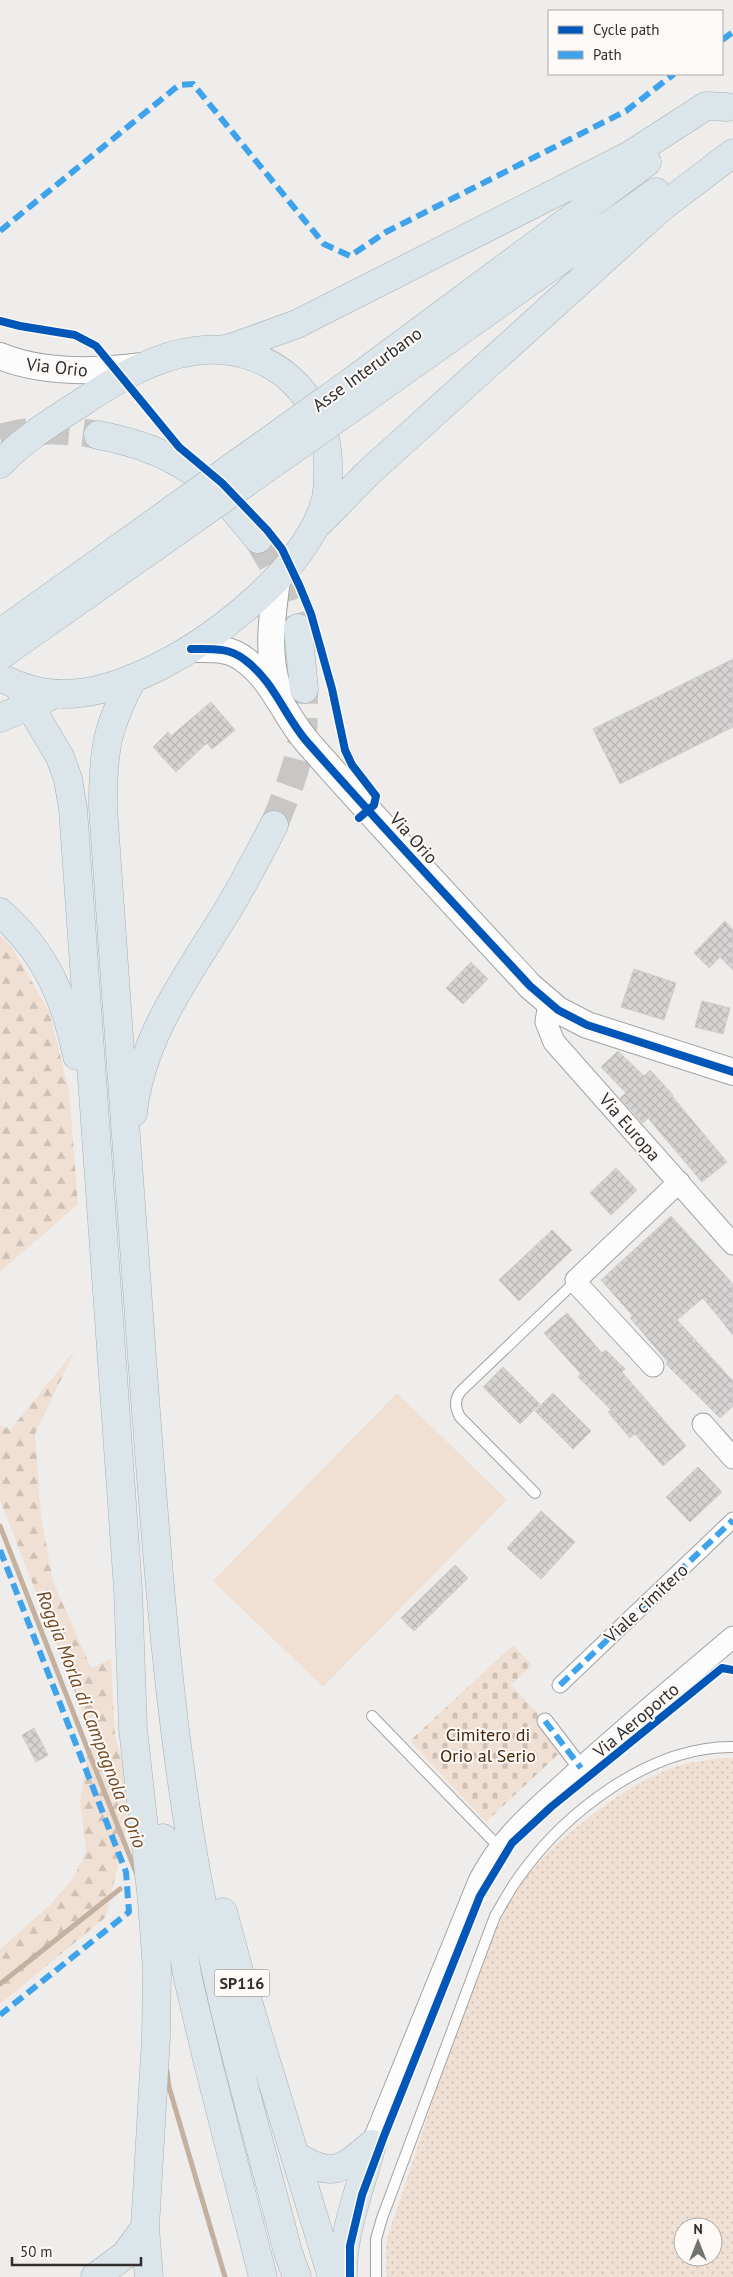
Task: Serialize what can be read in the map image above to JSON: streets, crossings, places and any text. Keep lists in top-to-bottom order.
{
  "streets": {
    "highway": ["Asse Interurbano", "SP116"],
    "street": [
      "Via Orio",
      "Via Europa",
      "Viale cimitero",
      "Via Aeroporto"
    ]
  },
  "crossings": [
    ["Via Orio", "Via Europa"]
  ],
  "water": ["Roggia Morla di Campagnola e Orio"],
  "parks": ["Cimitero di Orio al Serio"],
  "legend": ["Cycle path", "Path"],
  "scale_bar": "50 m",
  "north": "top"
}
